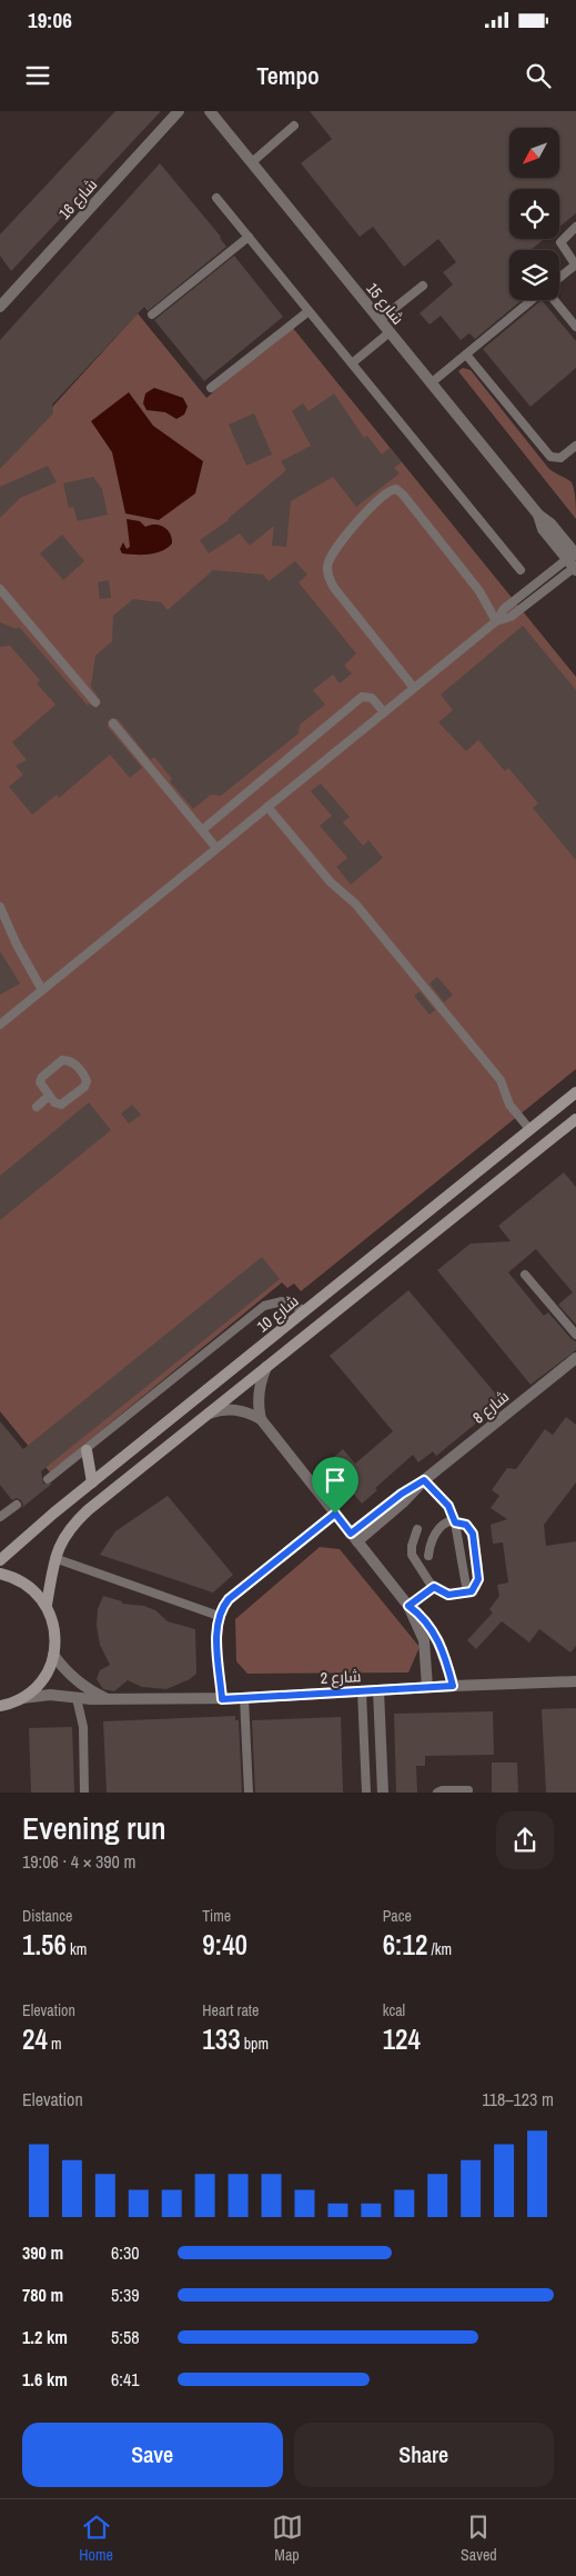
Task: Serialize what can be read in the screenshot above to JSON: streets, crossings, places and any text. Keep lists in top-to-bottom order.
{
  "streets": {
    "main road": ["شارع 10"],
    "street": [
      "شارع 16",
      "شارع 15",
      "شارع 8",
      "شارع 2"
    ]
  },
  "north": "bottom left",
  "page": {
    "status": "19:06",
    "header": "Tempo",
    "heading": ["Evening run", "19:06 · 4 × 390 m"],
    "stats": [
      ["Distance", "1.56 km"],
      ["Time", "9:40"],
      ["Pace", "6:12 /km"],
      ["Elevation", "24 m"],
      ["Heart rate", "133 bpm"],
      ["kcal", "124"]
    ],
    "chart": ["Elevation", "118–123 m"],
    "list": [
      {
        "name": "390 m",
        "note": "6:30"
      },
      {
        "name": "780 m",
        "note": "5:39"
      },
      {
        "name": "1.2 km",
        "note": "5:58"
      },
      {
        "name": "1.6 km",
        "note": "6:41"
      }
    ],
    "buttons": ["Save", "Share"],
    "tabs": ["Home", "Map", "Saved"]
  }
}
